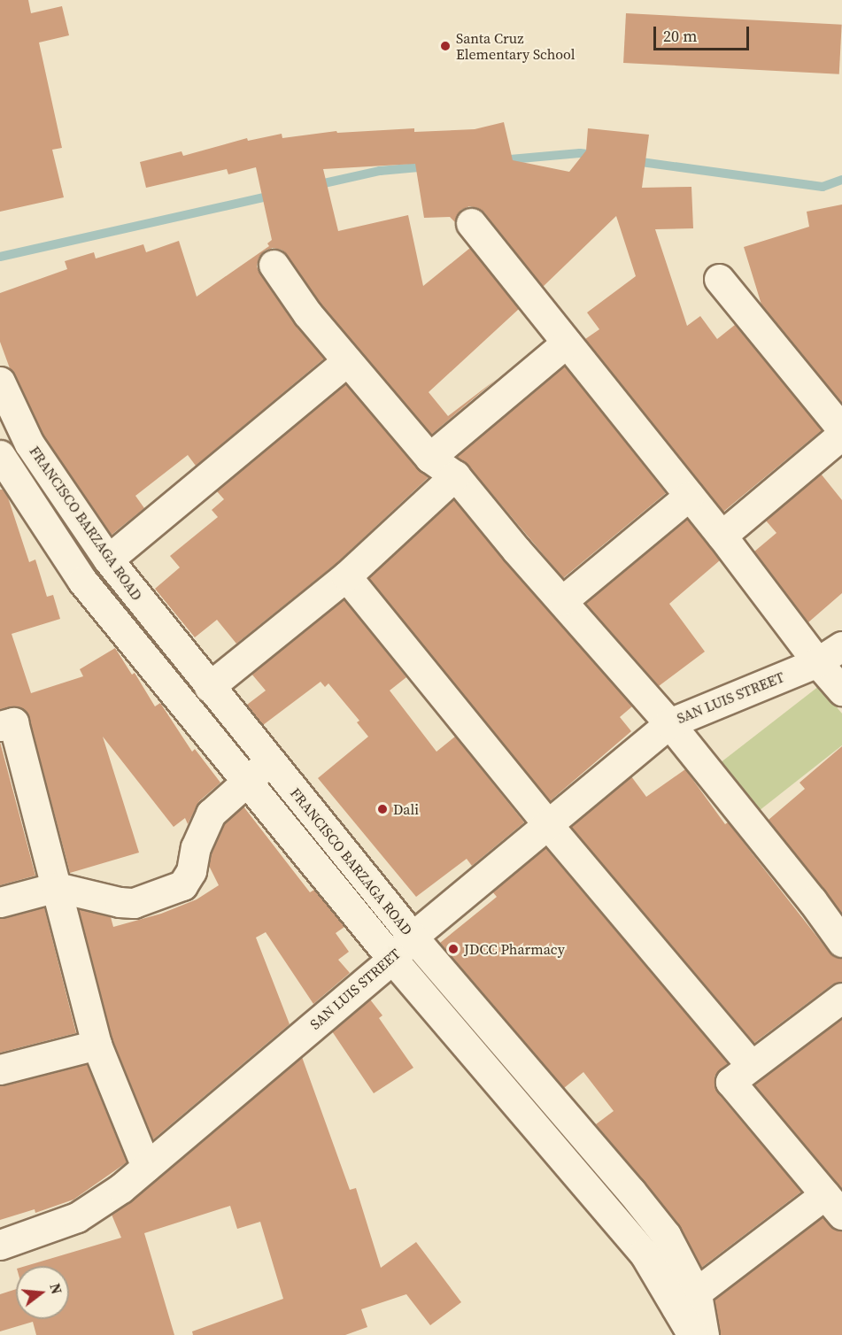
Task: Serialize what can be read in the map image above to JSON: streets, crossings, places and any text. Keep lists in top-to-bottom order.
{
  "streets": {
    "street": ["FRANCISCO BARZAGA ROAD", "SAN LUIS STREET"]
  },
  "crossings": [
    ["FRANCISCO BARZAGA ROAD", "SAN LUIS STREET"]
  ],
  "places": ["Santa Cruz Elementary School", "Dali", "JDCC Pharmacy"],
  "scale_bar": "20 m",
  "north": "right"
}
